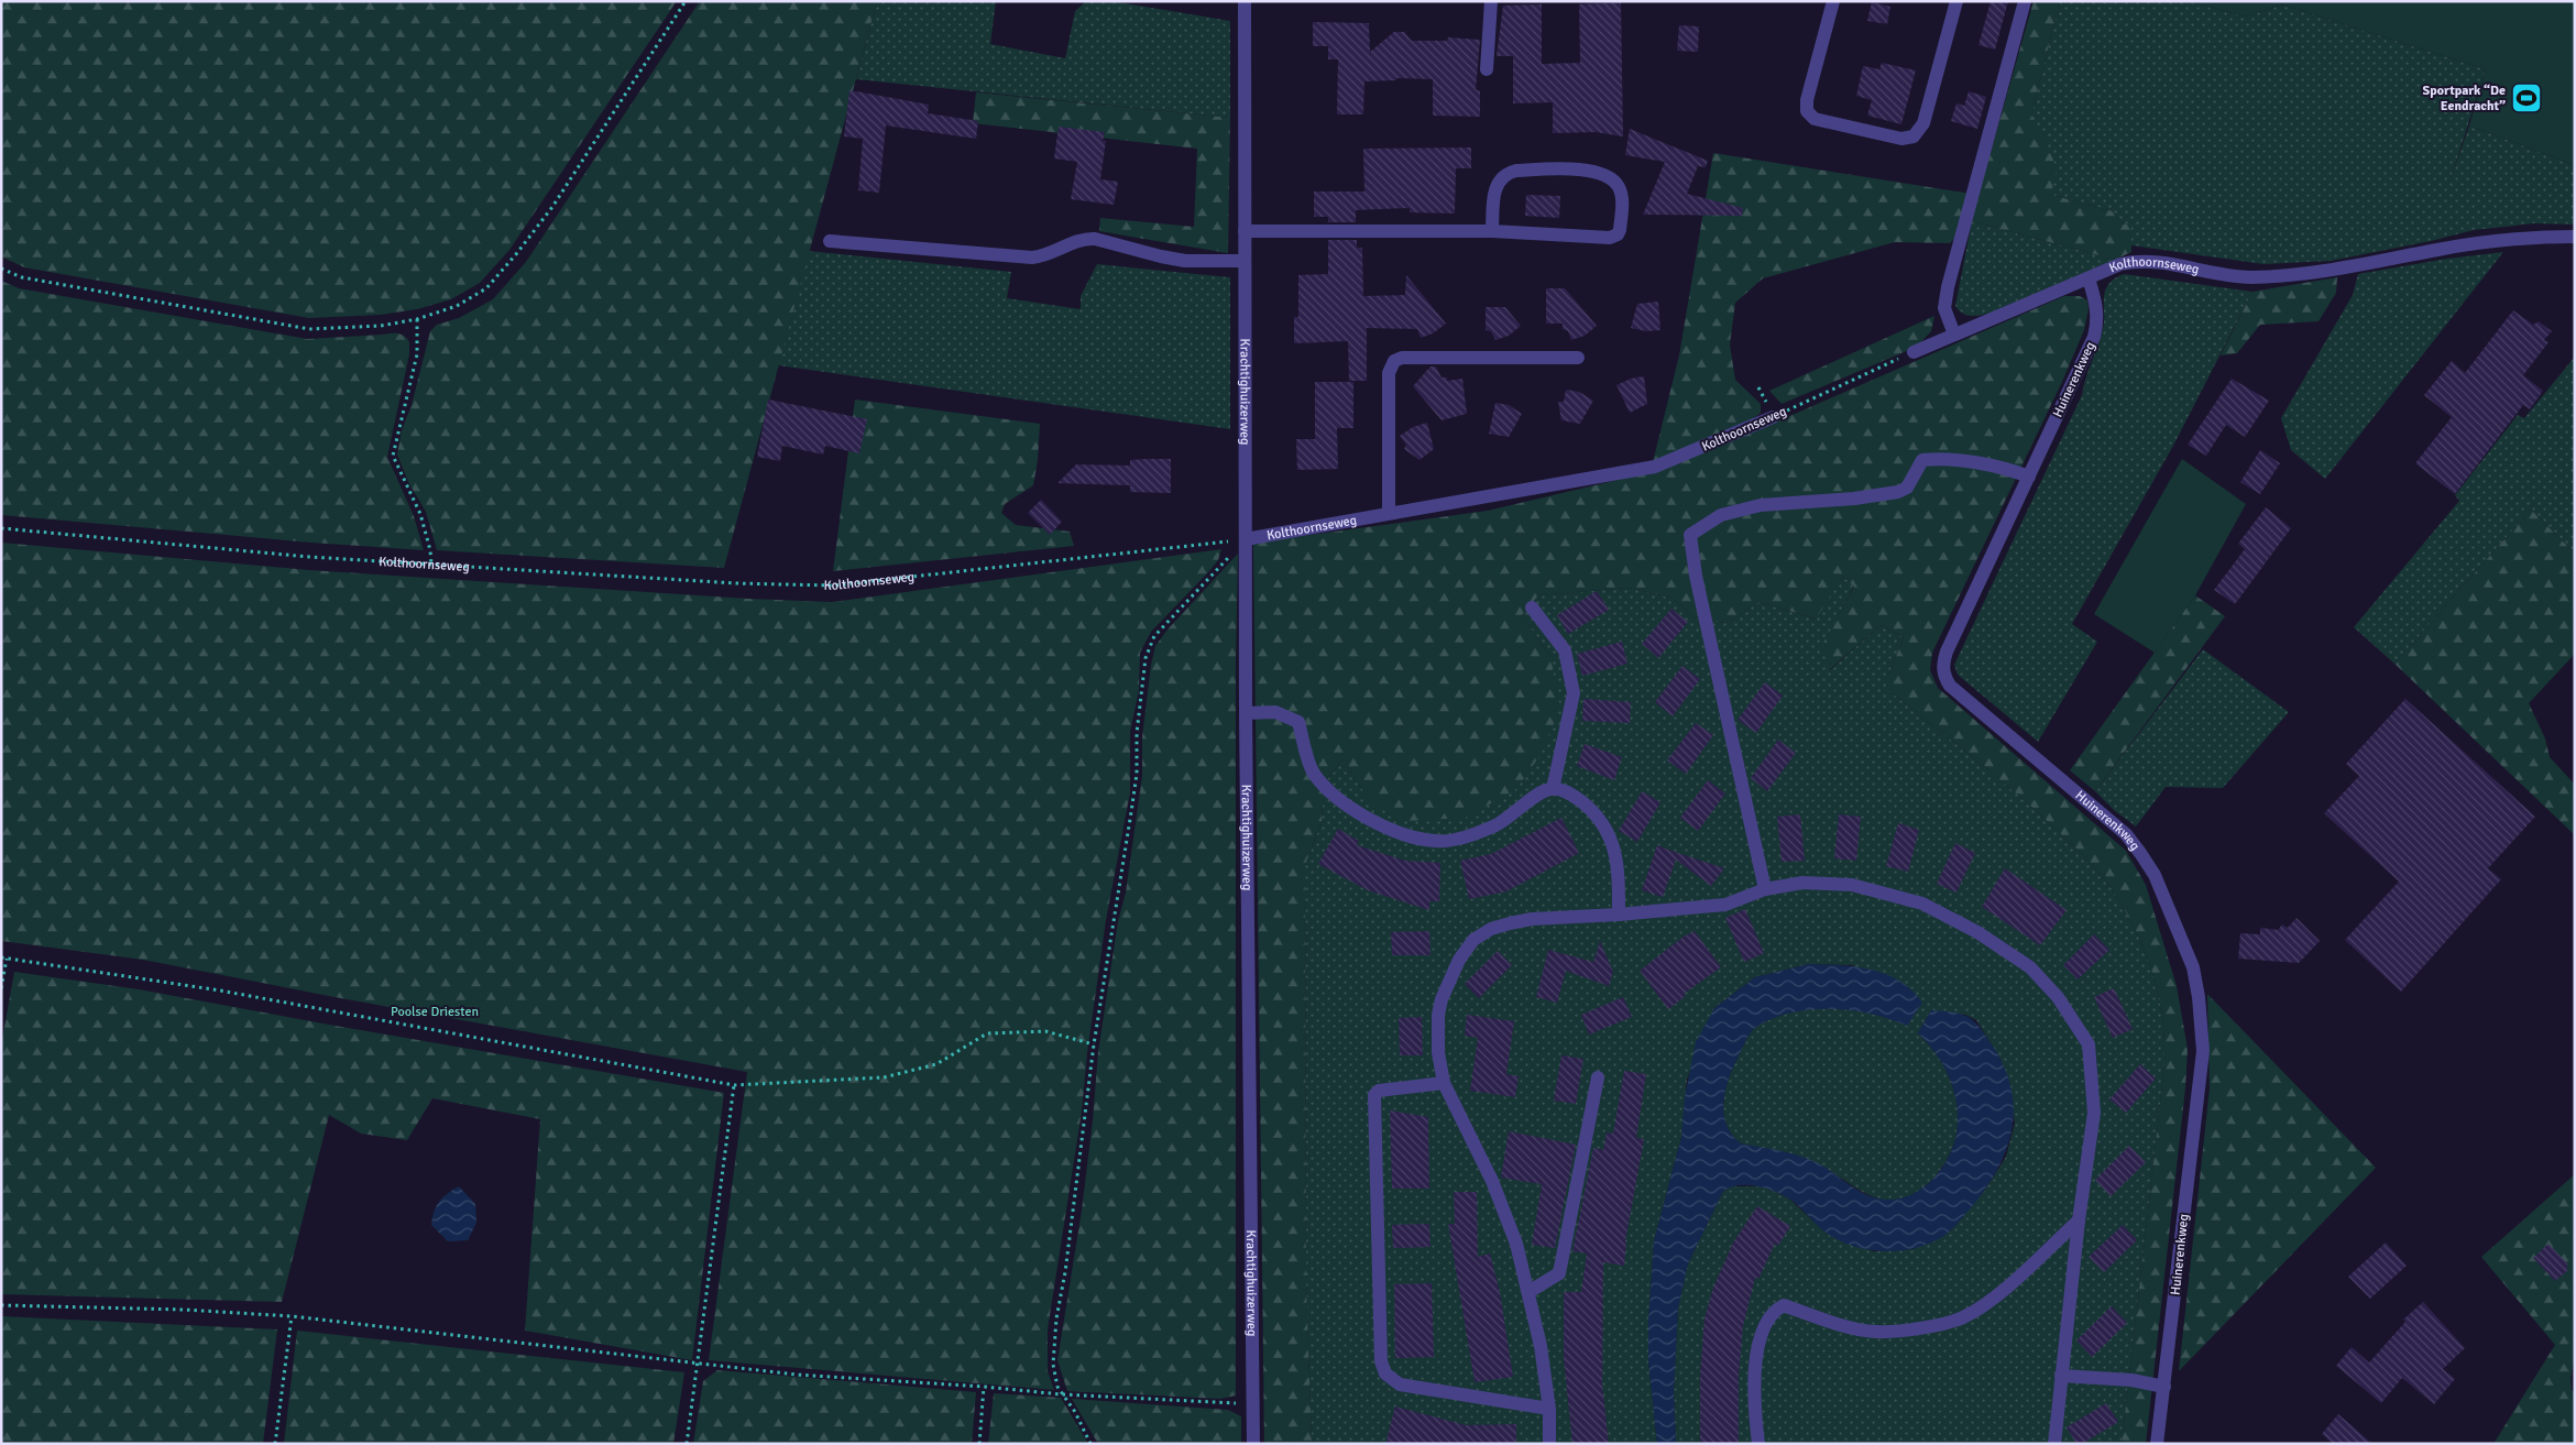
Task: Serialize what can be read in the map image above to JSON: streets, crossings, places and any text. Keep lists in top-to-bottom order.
{
  "streets": {
    "street": ["Kolthoornseweg", "Huinerenkweg", "Krachtighuizerweg"]
  },
  "crossings": [
    ["Kolthoornseweg", "Huinerenkweg"],
    ["Kolthoornseweg", "Krachtighuizerweg"]
  ],
  "parks": ["Poolse Driesten"],
  "places": {
    "sports": ["Sportpark “De Eendracht”"]
  }
}
